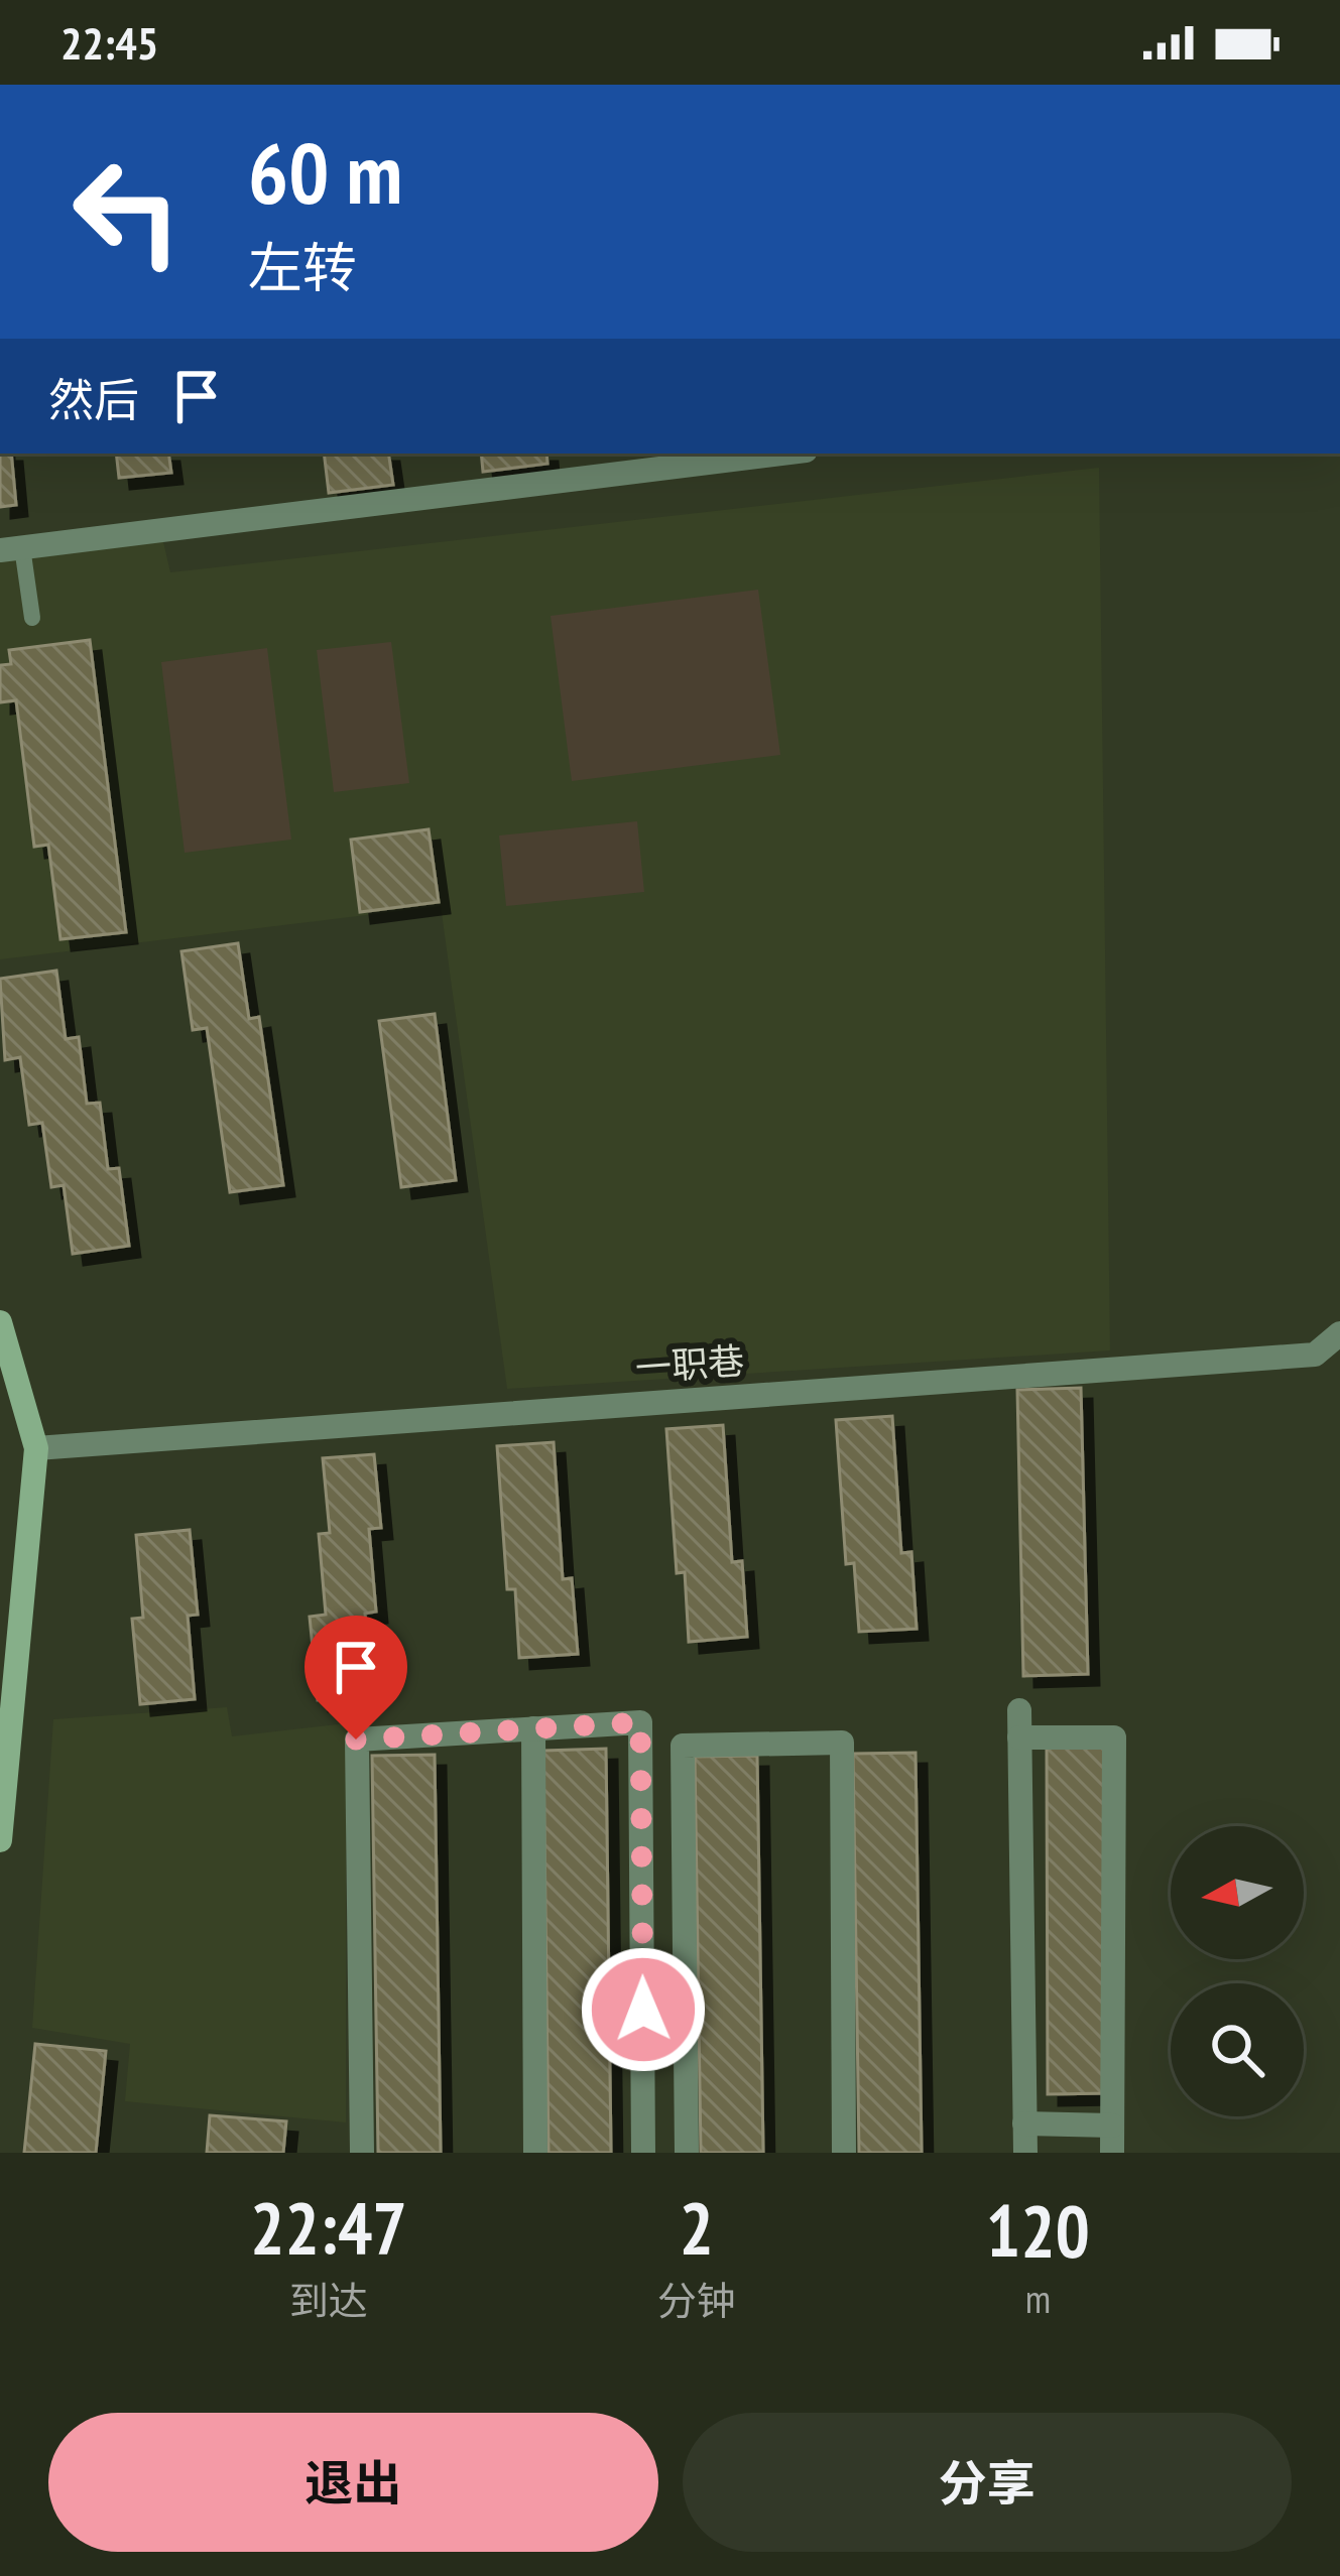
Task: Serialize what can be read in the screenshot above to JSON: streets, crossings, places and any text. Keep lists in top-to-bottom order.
{
  "streets": {
    "street": ["一职巷"]
  },
  "north": "left",
  "page": {
    "status": "22:45",
    "turn": ["60 m", "左转"],
    "then": "然后",
    "eta": [
      "22:47",
      "到达",
      "2",
      "分钟",
      "120",
      "m"
    ],
    "buttons": ["退出", "分享"]
  }
}
